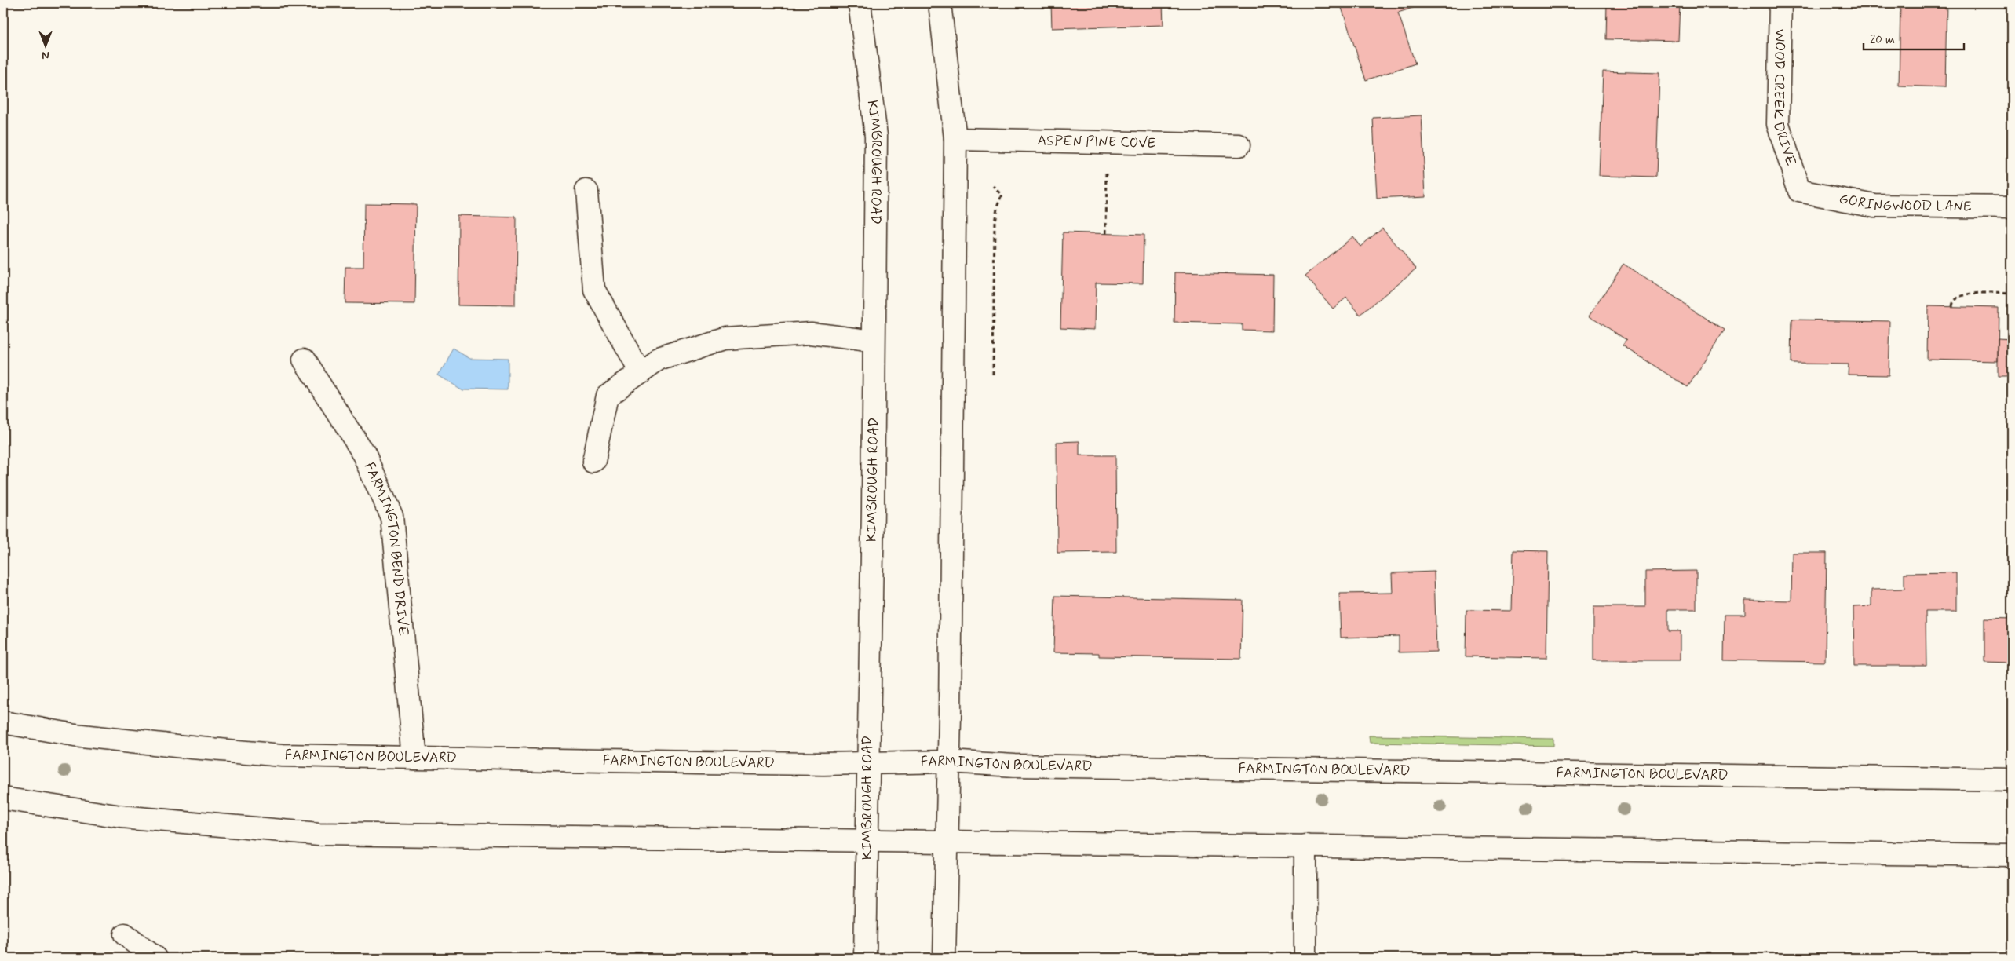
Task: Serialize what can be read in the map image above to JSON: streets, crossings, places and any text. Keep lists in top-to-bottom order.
{
  "streets": {
    "main road": [
      "WOOD CREEK DRIVE",
      "ASPEN PINE COVE",
      "KIMBROUGH ROAD",
      "GORINGWOOD LANE",
      "FARMINGTON BEND DRIVE",
      "FARMINGTON BOULEVARD"
    ]
  },
  "crossings": [
    ["WOOD CREEK DRIVE", "GORINGWOOD LANE"],
    ["KIMBROUGH ROAD", "FARMINGTON BOULEVARD"],
    ["FARMINGTON BEND DRIVE", "FARMINGTON BOULEVARD"]
  ],
  "scale_bar": "20 m",
  "north": "bottom"
}
